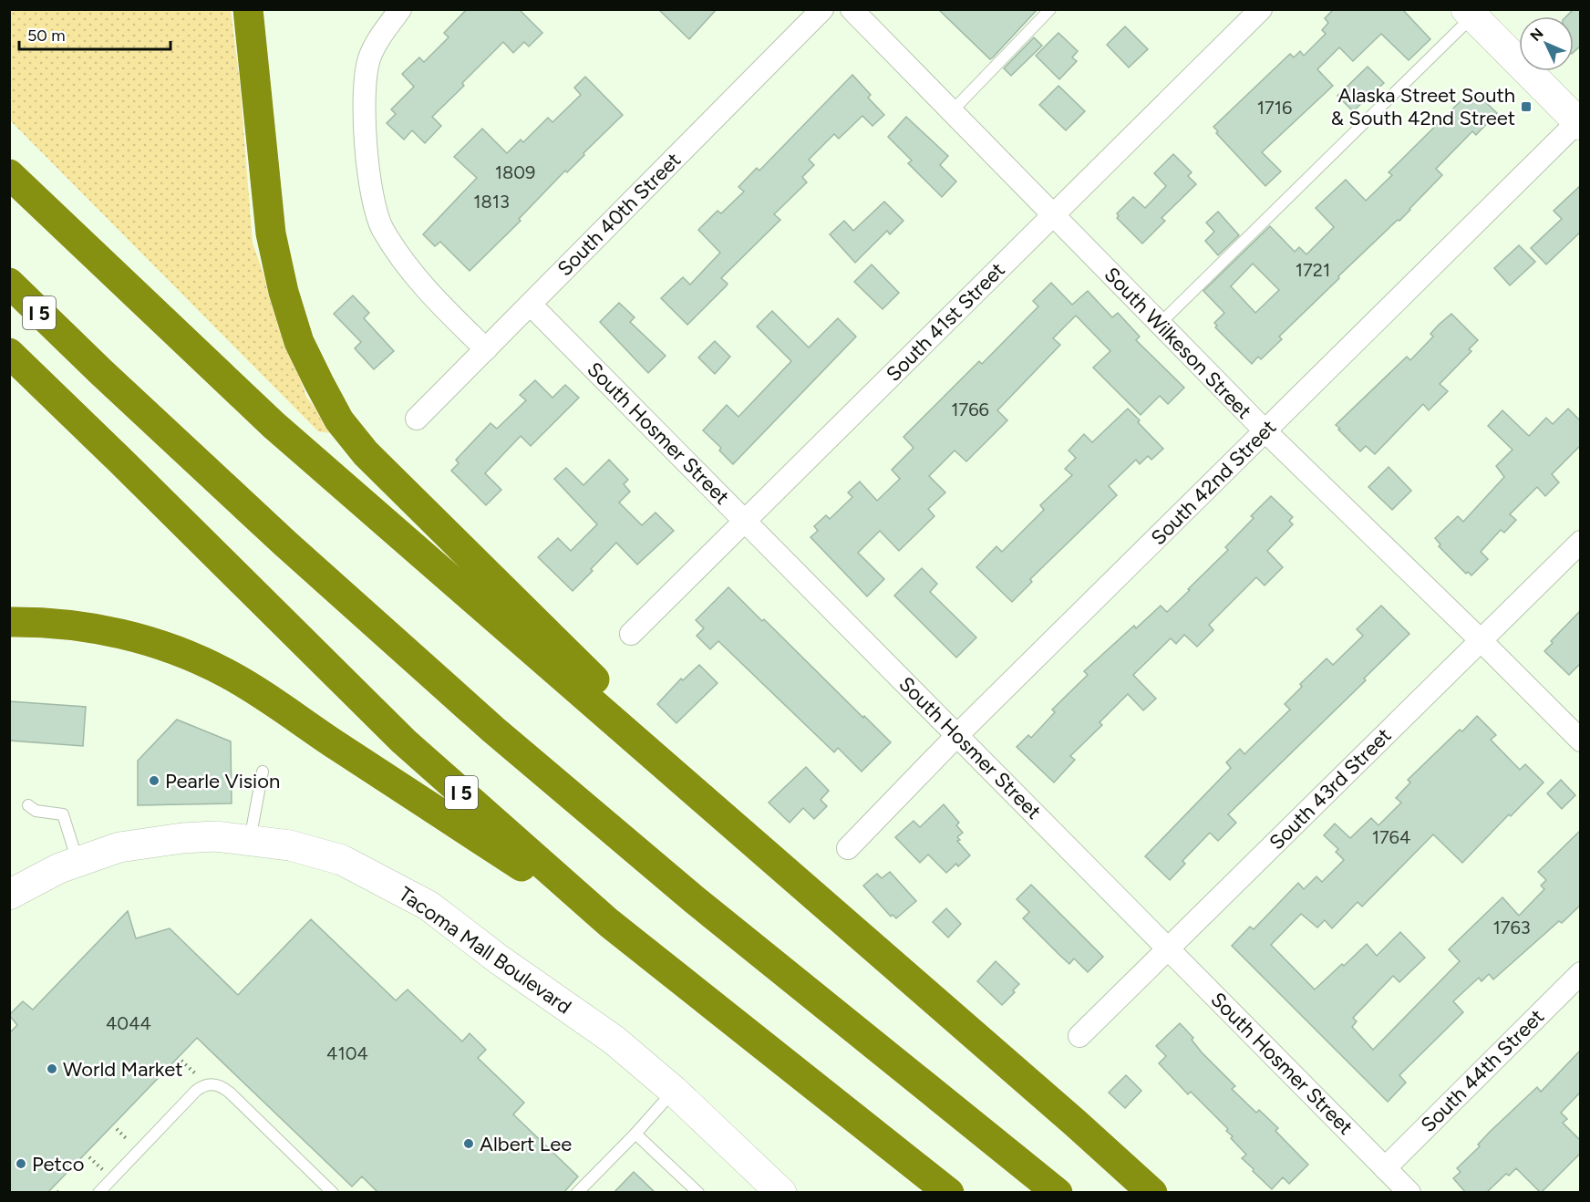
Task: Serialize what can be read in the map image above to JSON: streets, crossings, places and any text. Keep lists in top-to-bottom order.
{
  "streets": {
    "highway": ["I 5"],
    "street": [
      "South 40th Street",
      "South 41st Street",
      "South Wilkeson Street",
      "South Hosmer Street",
      "South 42nd Street",
      "South 43rd Street",
      "Tacoma Mall Boulevard",
      "South 44th Street"
    ]
  },
  "crossings": [
    ["South 40th Street", "South Hosmer Street"],
    ["South 41st Street", "South Wilkeson Street"],
    ["South 41st Street", "South Hosmer Street"],
    ["South Wilkeson Street", "South 42nd Street"],
    ["South Wilkeson Street", "South 43rd Street"],
    ["South Hosmer Street", "South 42nd Street"],
    ["South Hosmer Street", "South 43rd Street"],
    ["South Hosmer Street", "South 44th Street"]
  ],
  "places": {
    "transit": ["Alaska Street South & South 42nd Street"],
    "other": [
      "Pearle Vision",
      "World Market",
      "Albert Lee",
      "Petco"
    ]
  },
  "house_numbers": [
    "1716",
    "1809",
    "1813",
    "1721",
    "1766",
    "1764",
    "1763",
    "4044",
    "4104"
  ],
  "scale_bar": "50 m",
  "north": "top left"
}
